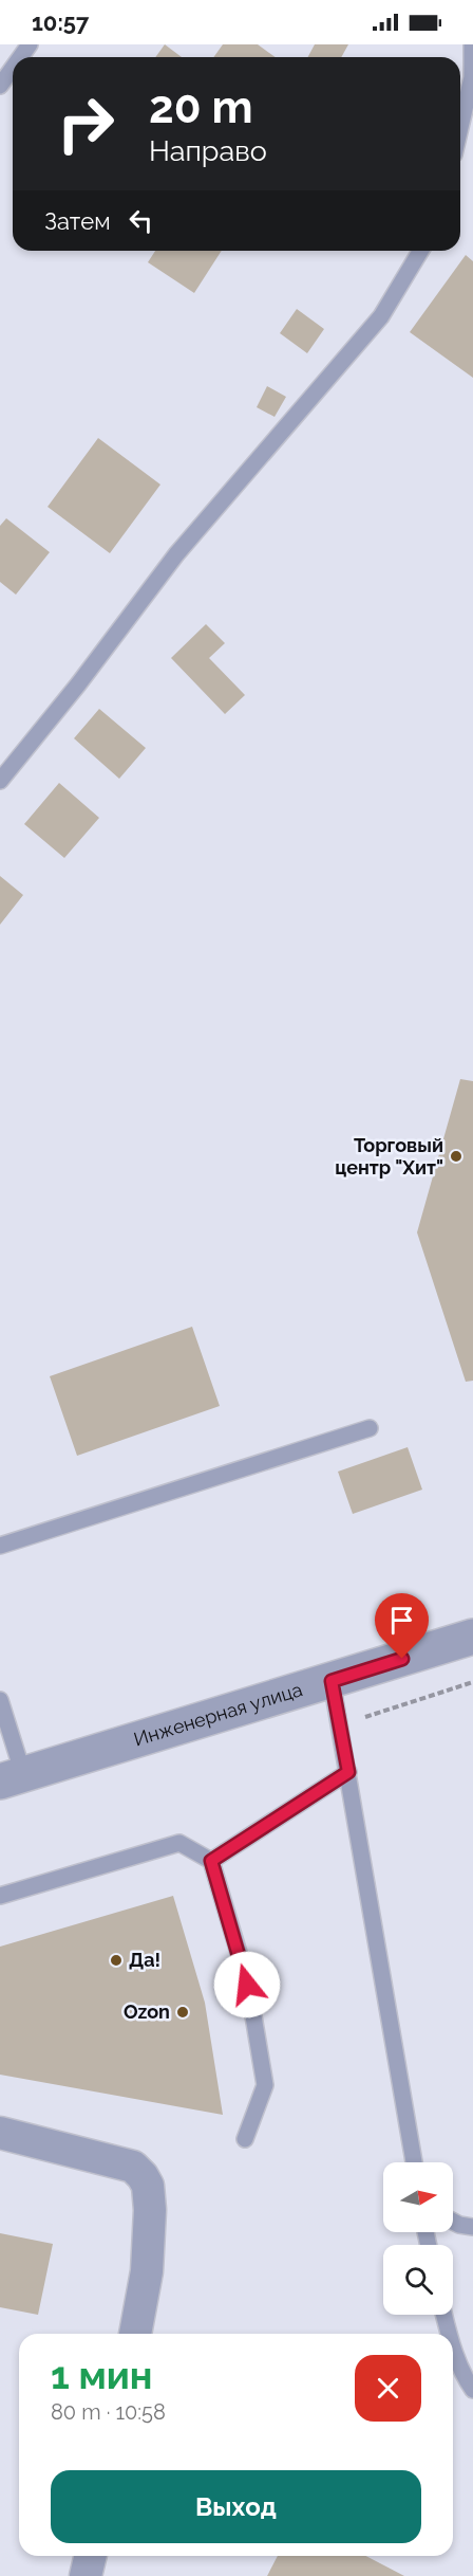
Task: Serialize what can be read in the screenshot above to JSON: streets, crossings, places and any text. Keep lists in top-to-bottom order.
{
  "streets": {
    "street": ["Инженерная улица"]
  },
  "places": ["Торговый центр \"Хит\"", "Да!", "Ozon"],
  "north": "right",
  "page": {
    "status": "10:57",
    "turn": ["20 m", "Направо"],
    "then": "Затем",
    "heading": ["1 мин", "80 m · 10:58"],
    "buttons": "Выход"
  }
}
